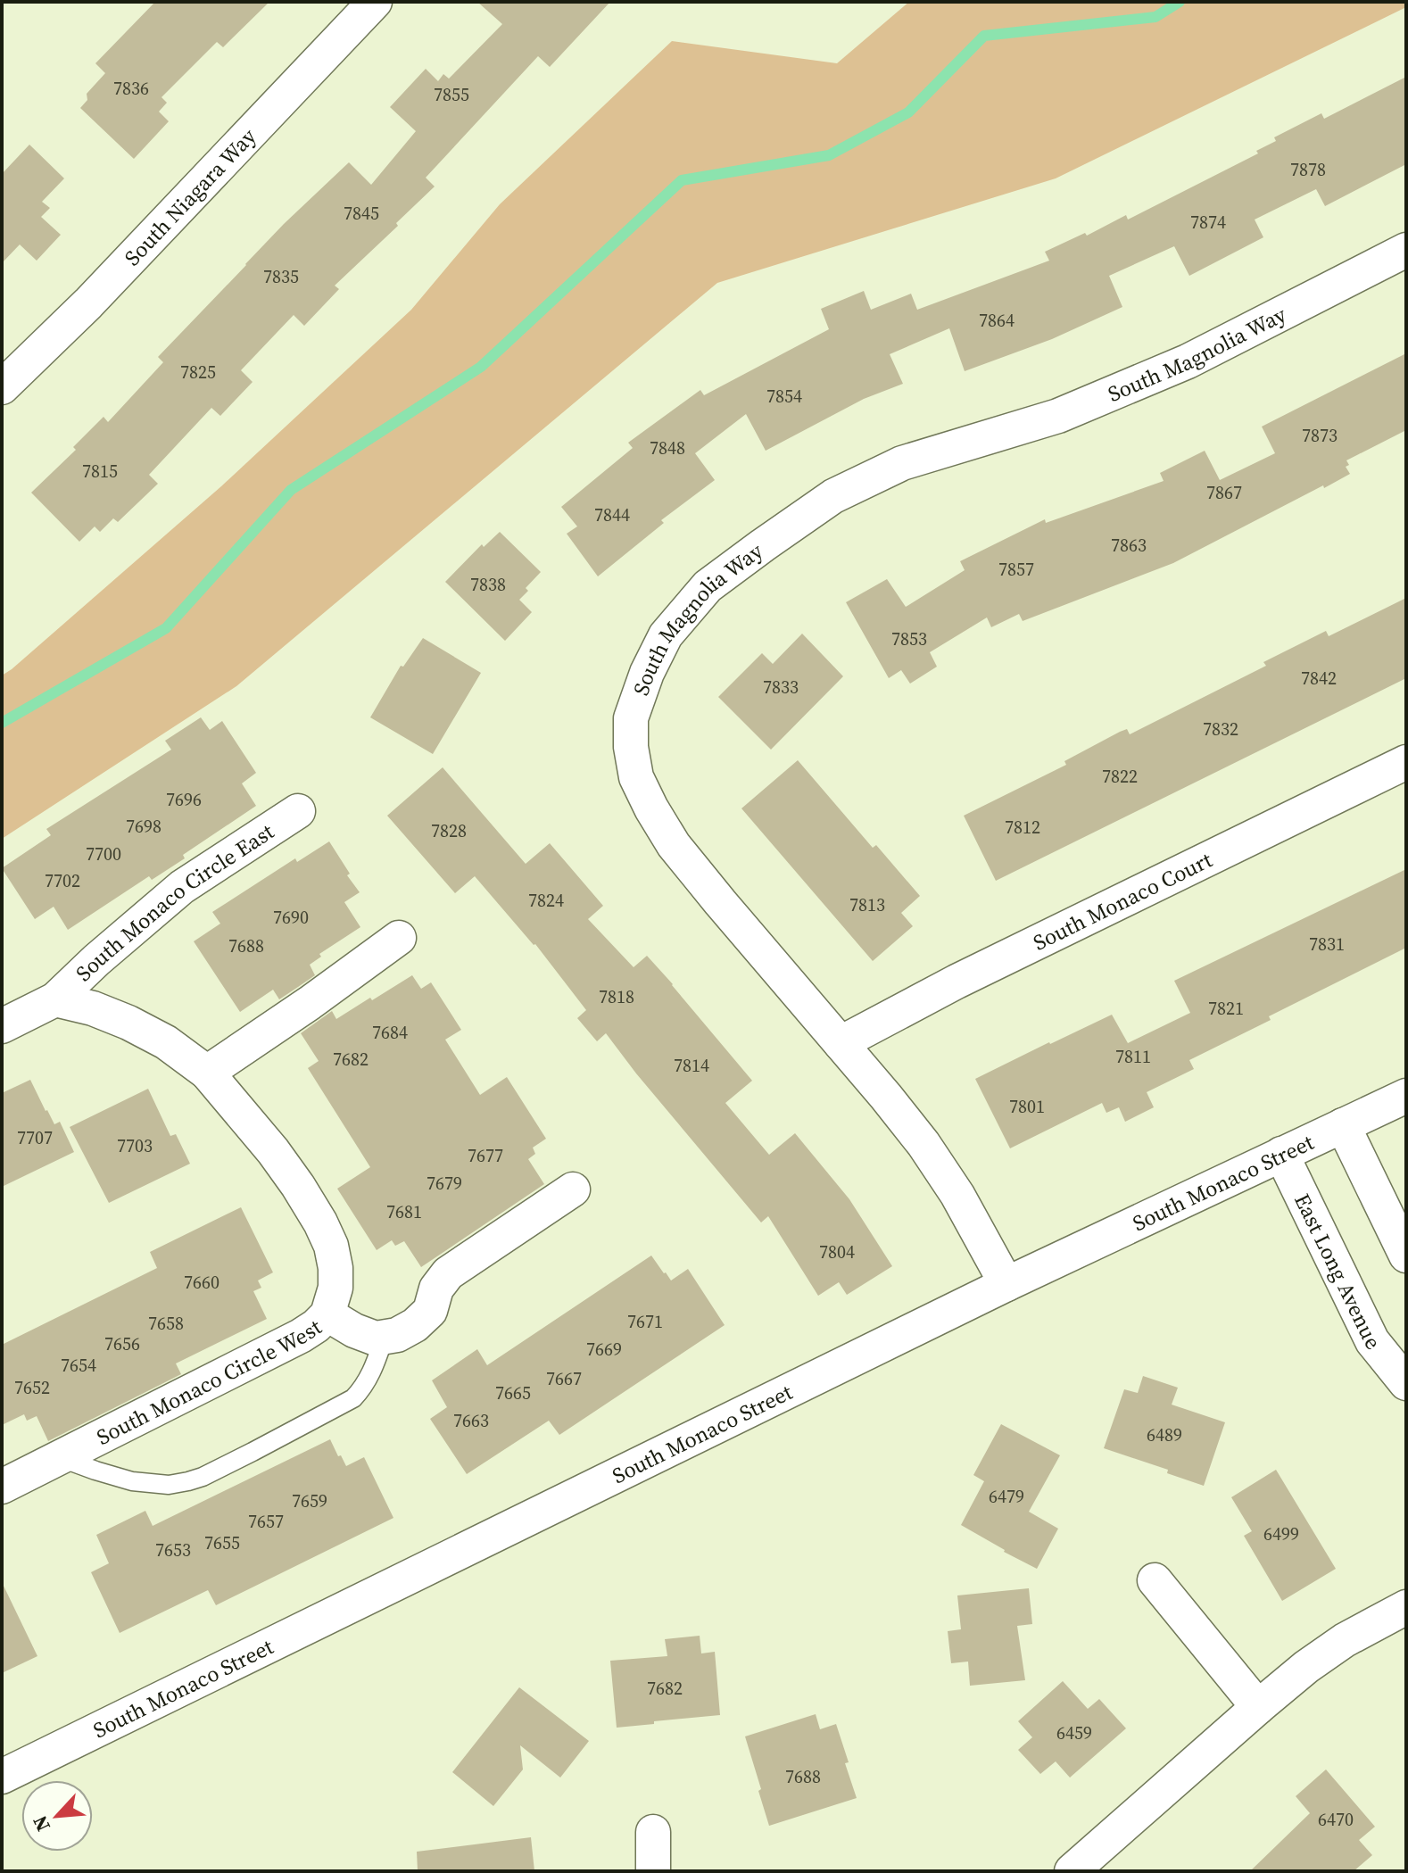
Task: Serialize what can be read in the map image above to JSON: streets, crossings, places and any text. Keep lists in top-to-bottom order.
{
  "streets": {
    "street": [
      "South Niagara Way",
      "South Magnolia Way",
      "South Monaco Court",
      "South Monaco Circle East",
      "South Monaco Street",
      "East Long Avenue",
      "South Monaco Circle West"
    ]
  },
  "crossings": [
    ["South Magnolia Way", "South Monaco Court"],
    ["South Magnolia Way", "South Monaco Street"],
    ["South Monaco Circle East", "South Monaco Circle West"],
    ["South Monaco Street", "East Long Avenue"]
  ],
  "house_numbers": [
    "7836",
    "7855",
    "7878",
    "7845",
    "7874",
    "7835",
    "7864",
    "7825",
    "7854",
    "7873",
    "7848",
    "7815",
    "7867",
    "7844",
    "7863",
    "7857",
    "7838",
    "7853",
    "7842",
    "7833",
    "7832",
    "7822",
    "7696",
    "7698",
    "7812",
    "7828",
    "7700",
    "7702",
    "7824",
    "7813",
    "7690",
    "7831",
    "7688",
    "7818",
    "7821",
    "7684",
    "7811",
    "7682",
    "7814",
    "7801",
    "7707",
    "7703",
    "7677",
    "7679",
    "7681",
    "7804",
    "7660",
    "7671",
    "7658",
    "7656",
    "7669",
    "7654",
    "7667",
    "7652",
    "7665",
    "7663",
    "6489",
    "6479",
    "7659",
    "7657",
    "6499",
    "7655",
    "7653",
    "7682",
    "6459",
    "7688",
    "6470"
  ],
  "north": "bottom left"
}
